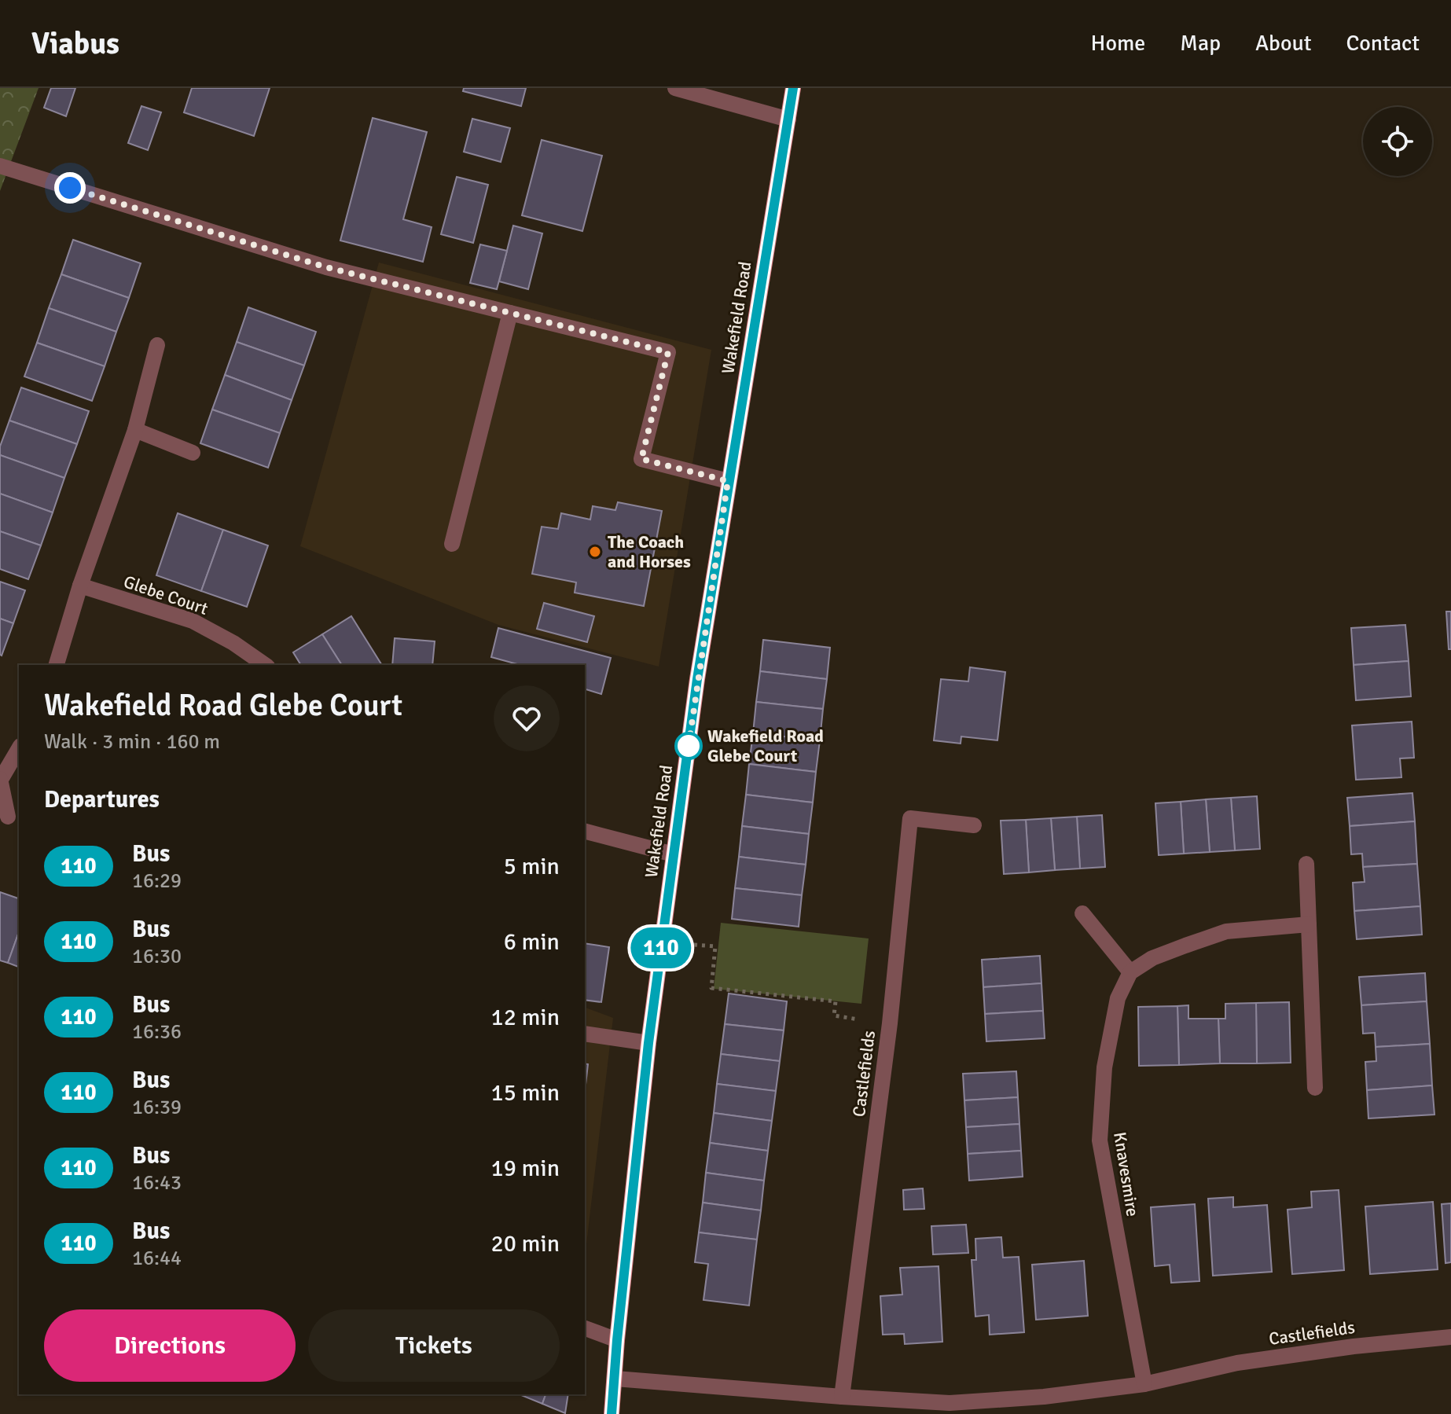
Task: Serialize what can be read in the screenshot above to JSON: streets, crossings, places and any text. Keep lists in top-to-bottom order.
{
  "streets": {
    "main road": ["Wakefield Road"],
    "street": ["Glebe Court", "Castlefields", "Knavesmire"]
  },
  "crossings": [
    ["Wakefield Road", "Castlefields"],
    ["Castlefields", "Knavesmire"]
  ],
  "places": ["The Coach and Horses", "Wakefield Road Glebe Court"],
  "lines": ["bus line 110"],
  "page": {
    "header": "Viabus",
    "nav": [
      "Home",
      "Map",
      "About",
      "Contact"
    ],
    "on_map": "110",
    "heading": [
      ["Wakefield Road Glebe Court", "Walk · 3 min · 160 m"],
      "Departures"
    ],
    "list": [
      {
        "mark": "110",
        "name": "Bus",
        "note": "16:29",
        "value": "5 min"
      },
      {
        "mark": "110",
        "name": "Bus",
        "note": "16:30",
        "value": "6 min"
      },
      {
        "mark": "110",
        "name": "Bus",
        "note": "16:36",
        "value": "12 min"
      },
      {
        "mark": "110",
        "name": "Bus",
        "note": "16:39",
        "value": "15 min"
      },
      {
        "mark": "110",
        "name": "Bus",
        "note": "16:43",
        "value": "19 min"
      },
      {
        "mark": "110",
        "name": "Bus",
        "note": "16:44",
        "value": "20 min"
      }
    ],
    "buttons": ["Directions", "Tickets"]
  }
}
